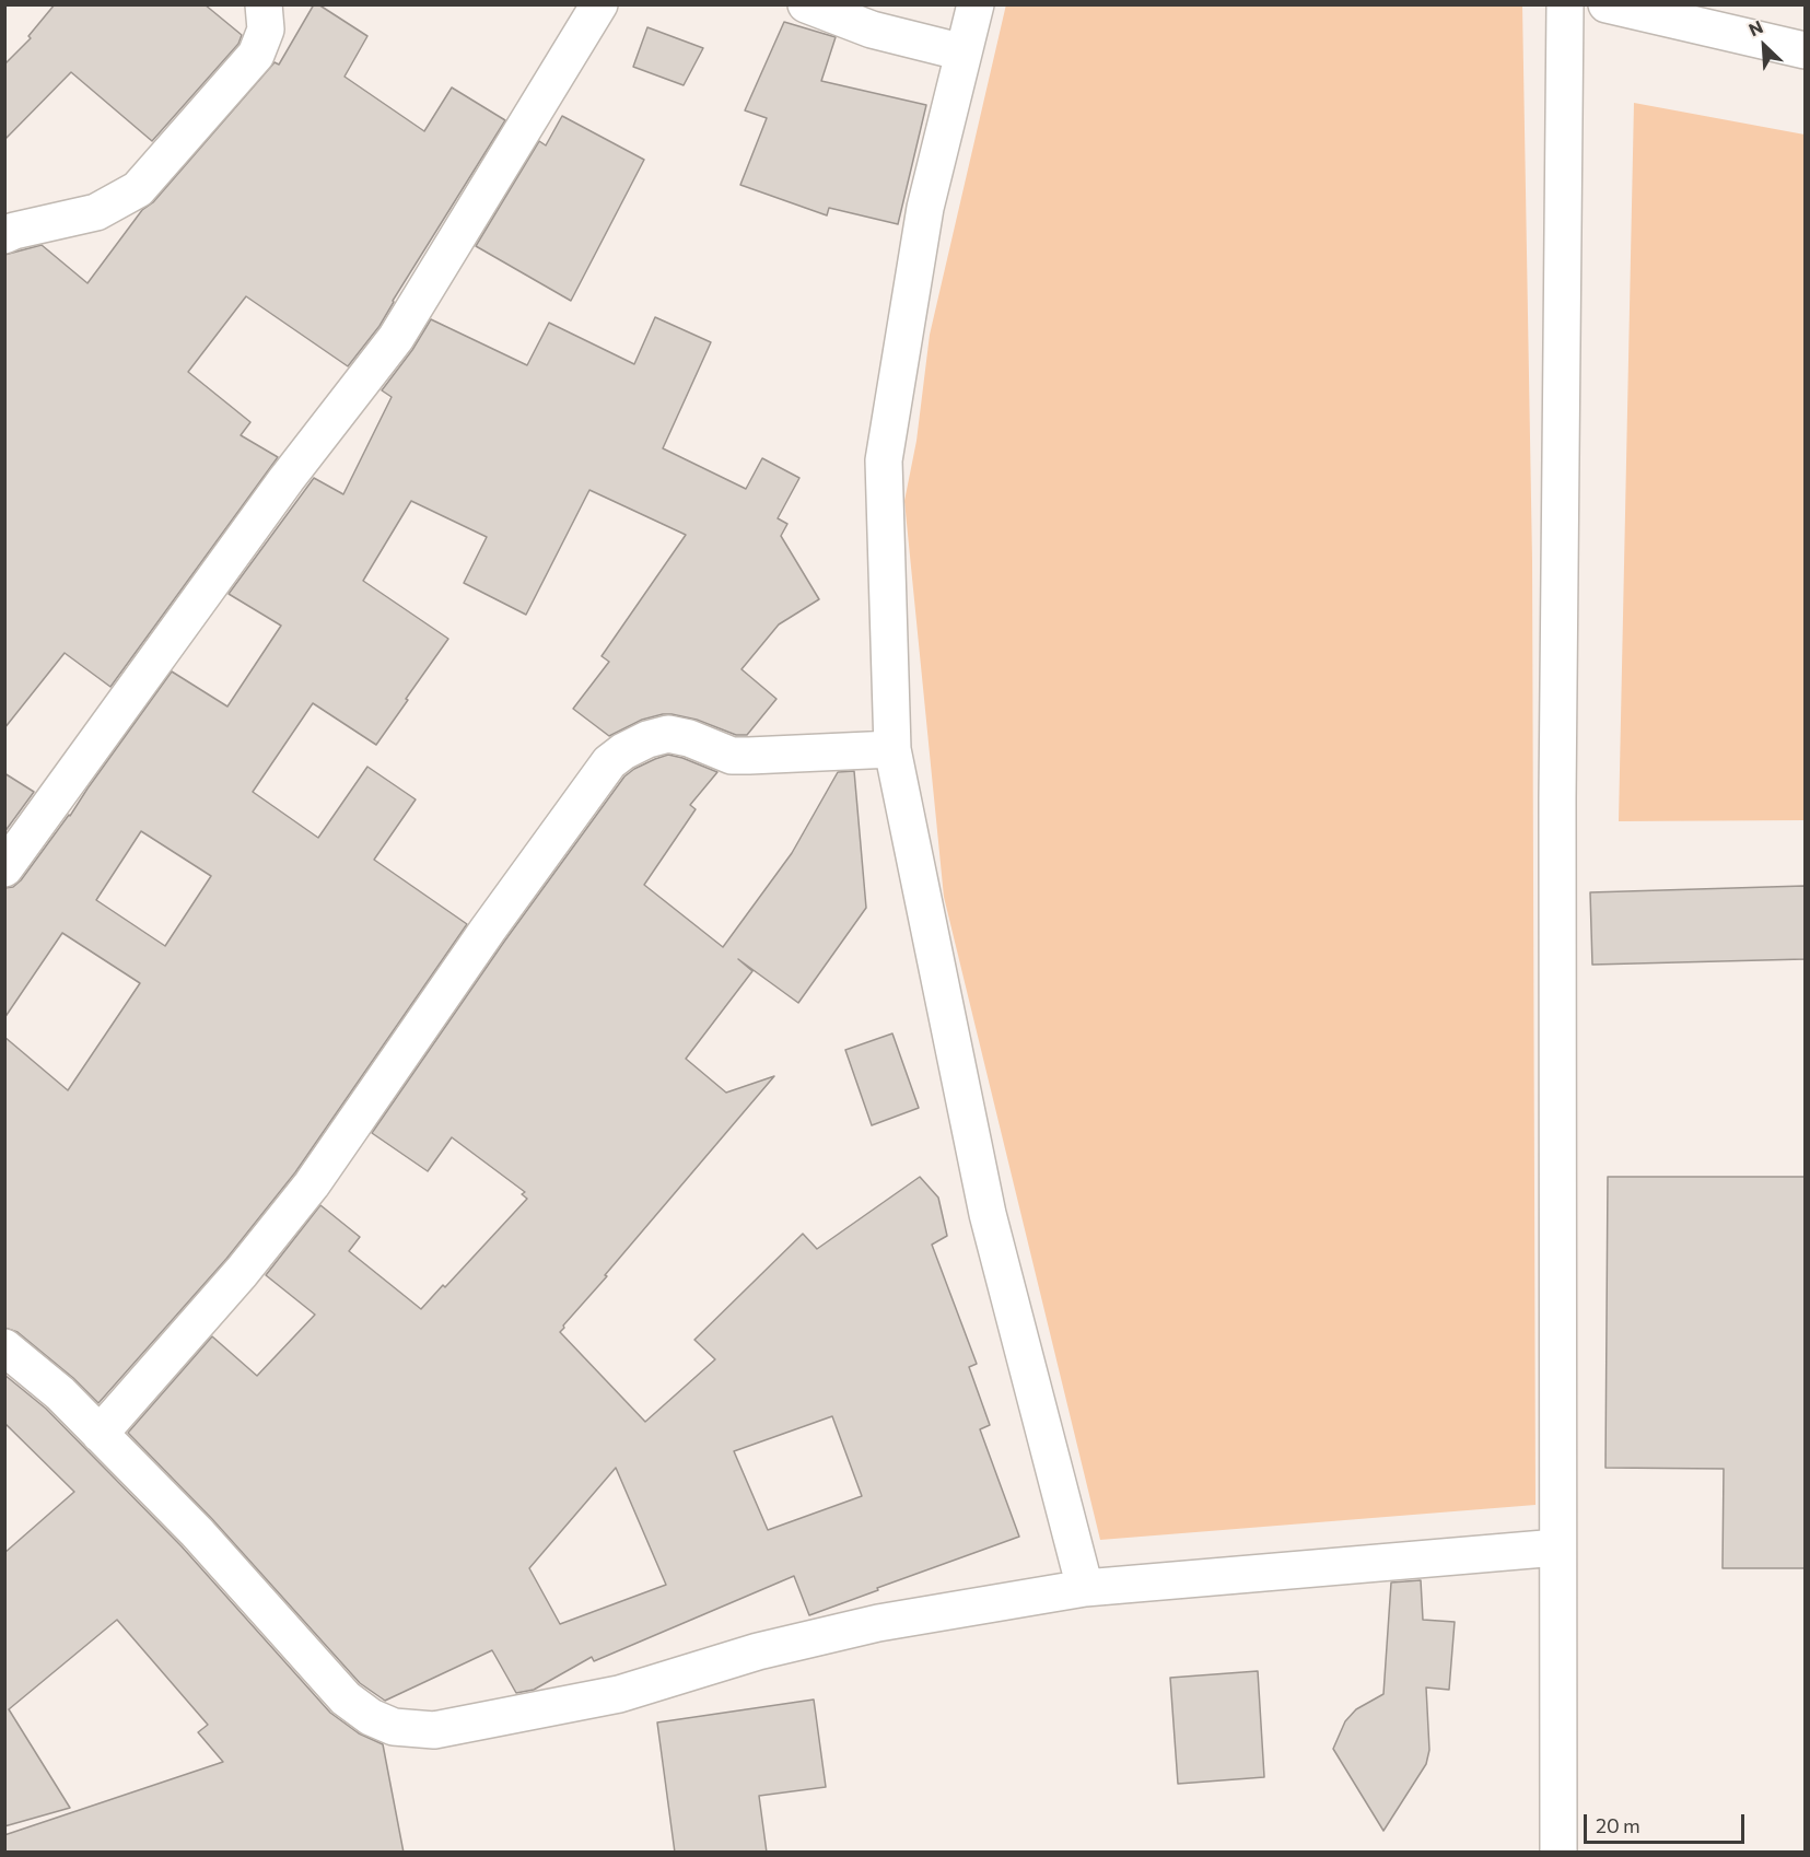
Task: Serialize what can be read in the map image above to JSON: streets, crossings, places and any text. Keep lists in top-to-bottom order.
{
  "scale_bar": "20 m",
  "north": "top left"
}
